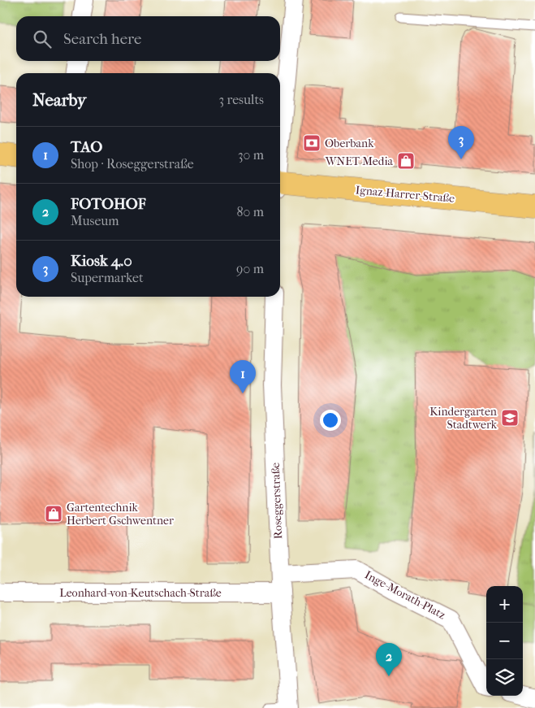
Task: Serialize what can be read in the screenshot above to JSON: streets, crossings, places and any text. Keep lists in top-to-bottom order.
{
  "streets": {
    "main road": ["Ignaz-Harrer-Straße"],
    "street": ["Roseggerstraße", "Leonhard-von-Keutschach-Straße", "Inge-Morath-Platz"]
  },
  "crossings": [
    ["Roseggerstraße", "Leonhard-von-Keutschach-Straße"],
    ["Roseggerstraße", "Inge-Morath-Platz"]
  ],
  "places": {
    "bank": ["Oberbank"],
    "shop": ["WNET Media", "Gartentechnik Herbert Gschwentner"],
    "school or university": ["Kindergarten Stadtwerk"]
  },
  "page": {
    "search": "Search here",
    "heading": ["Nearby", "3 results"],
    "pins": ["3", "1", "2"],
    "list": [
      {
        "mark": "1",
        "name": "TAO",
        "note": "Shop · Roseggerstraße",
        "value": "30 m"
      },
      {
        "mark": "2",
        "name": "FOTOHOF",
        "note": "Museum",
        "value": "80 m"
      },
      {
        "mark": "3",
        "name": "Kiosk 4.0",
        "note": "Supermarket",
        "value": "90 m"
      }
    ],
    "map_buttons": ["+", "−"]
  }
}
